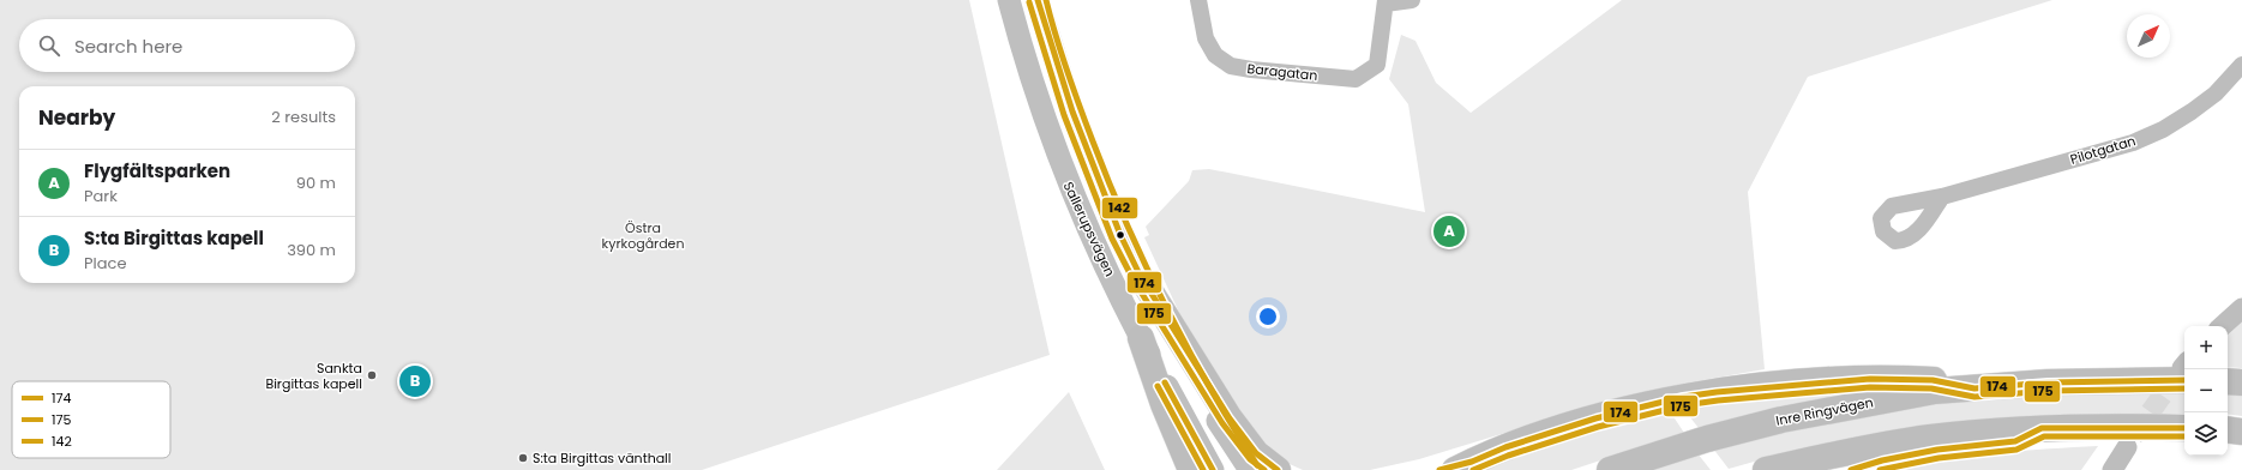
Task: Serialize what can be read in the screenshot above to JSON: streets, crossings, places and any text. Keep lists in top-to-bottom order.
{
  "streets": {
    "highway": ["Inre Ringvägen"],
    "main road": ["Sallerupsvägen"],
    "street": ["Baragatan", "Pilotgatan"]
  },
  "parks": ["Östra kyrkogården"],
  "places": ["Sankta Birgittas kapell", "S:ta Birgittas vänthall"],
  "lines": ["transit line 174", "transit line 142", "transit line 175"],
  "legend": ["174", "175", "142"],
  "north": "top right",
  "page": {
    "search": "Search here",
    "heading": ["Nearby", "2 results"],
    "list": [
      {
        "mark": "A",
        "name": "Flygfältsparken",
        "note": "Park",
        "value": "90 m"
      },
      {
        "mark": "B",
        "name": "S:ta Birgittas kapell",
        "note": "Place",
        "value": "390 m"
      }
    ],
    "pins": ["A", "B"],
    "map_buttons": ["+", "−"]
  }
}
